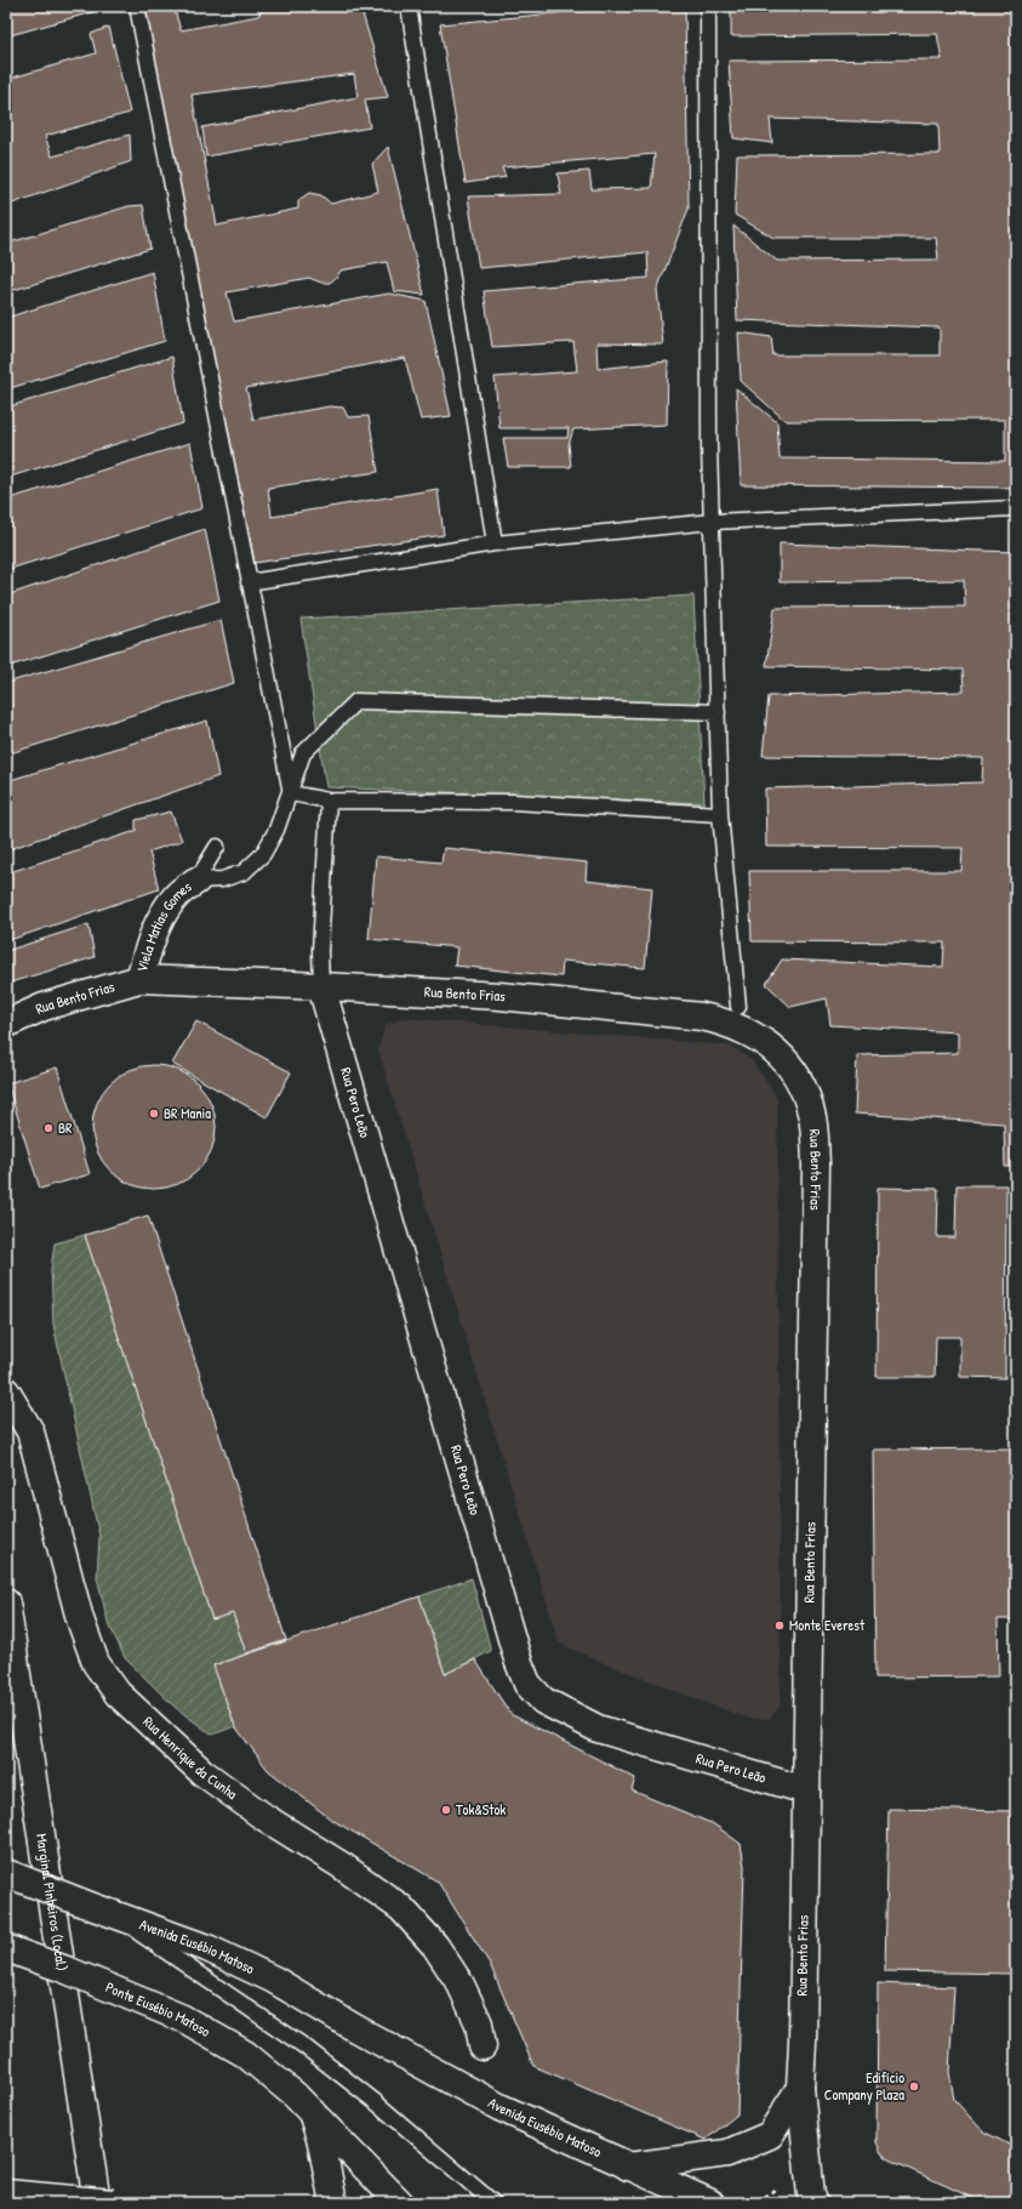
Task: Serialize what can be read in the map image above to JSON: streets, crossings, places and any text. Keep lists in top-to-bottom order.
{
  "streets": {
    "main road": [
      "Viela Matias Gomes",
      "Rua Bento Frias",
      "Rua Pero Leão",
      "Rua Henrique da Cunha",
      "Marginal Pinheiros (Local)",
      "Avenida Eusébio Matoso",
      "Ponte Eusébio Matoso"
    ]
  },
  "crossings": [
    ["Viela Matias Gomes", "Rua Bento Frias"],
    ["Rua Bento Frias", "Rua Pero Leão"]
  ],
  "places": [
    "BR Mania",
    "BR",
    "Monte Everest",
    "Tok&Stok",
    "Edifício Company Plaza"
  ]
}
